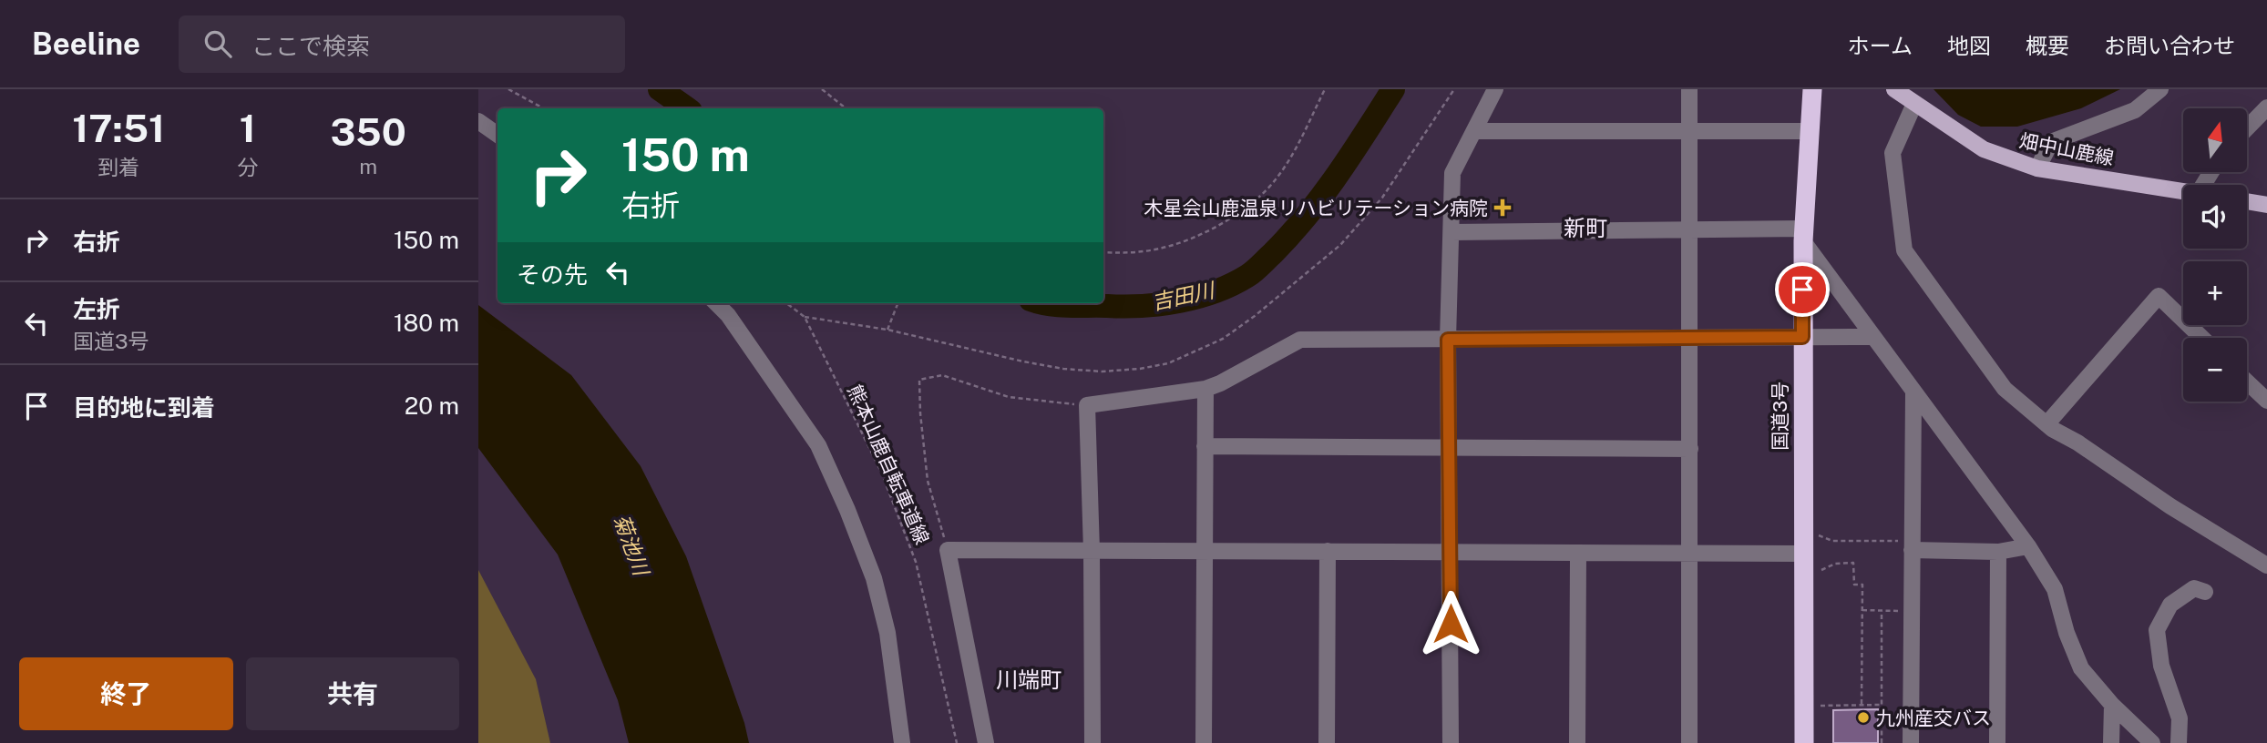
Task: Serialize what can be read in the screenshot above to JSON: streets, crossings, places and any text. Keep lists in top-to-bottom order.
{
  "streets": {
    "highway": ["国道3号"],
    "main road": ["畑中山鹿線"],
    "path": ["熊本山鹿自転車道線"]
  },
  "districts": ["新町", "川端町"],
  "water": ["吉田川", "菊池川"],
  "places": {
    "health": ["木星会山鹿温泉リハビリテーション病院"],
    "other": ["九州産交バス"]
  },
  "north": "top",
  "page": {
    "header": "Beeline",
    "search": "ここで検索",
    "nav": [
      "ホーム",
      "地図",
      "概要",
      "お問い合わせ"
    ],
    "eta": [
      "17:51",
      "到着",
      "1",
      "分",
      "350",
      "m"
    ],
    "map_buttons": ["+", "−"],
    "turn": ["150 m", "右折"],
    "list": [
      {
        "name": "右折",
        "value": "150 m"
      },
      {
        "name": "左折",
        "note": "国道3号",
        "value": "180 m"
      },
      {
        "name": "目的地に到着",
        "value": "20 m"
      }
    ],
    "then": "その先",
    "buttons": ["終了", "共有"]
  }
}
